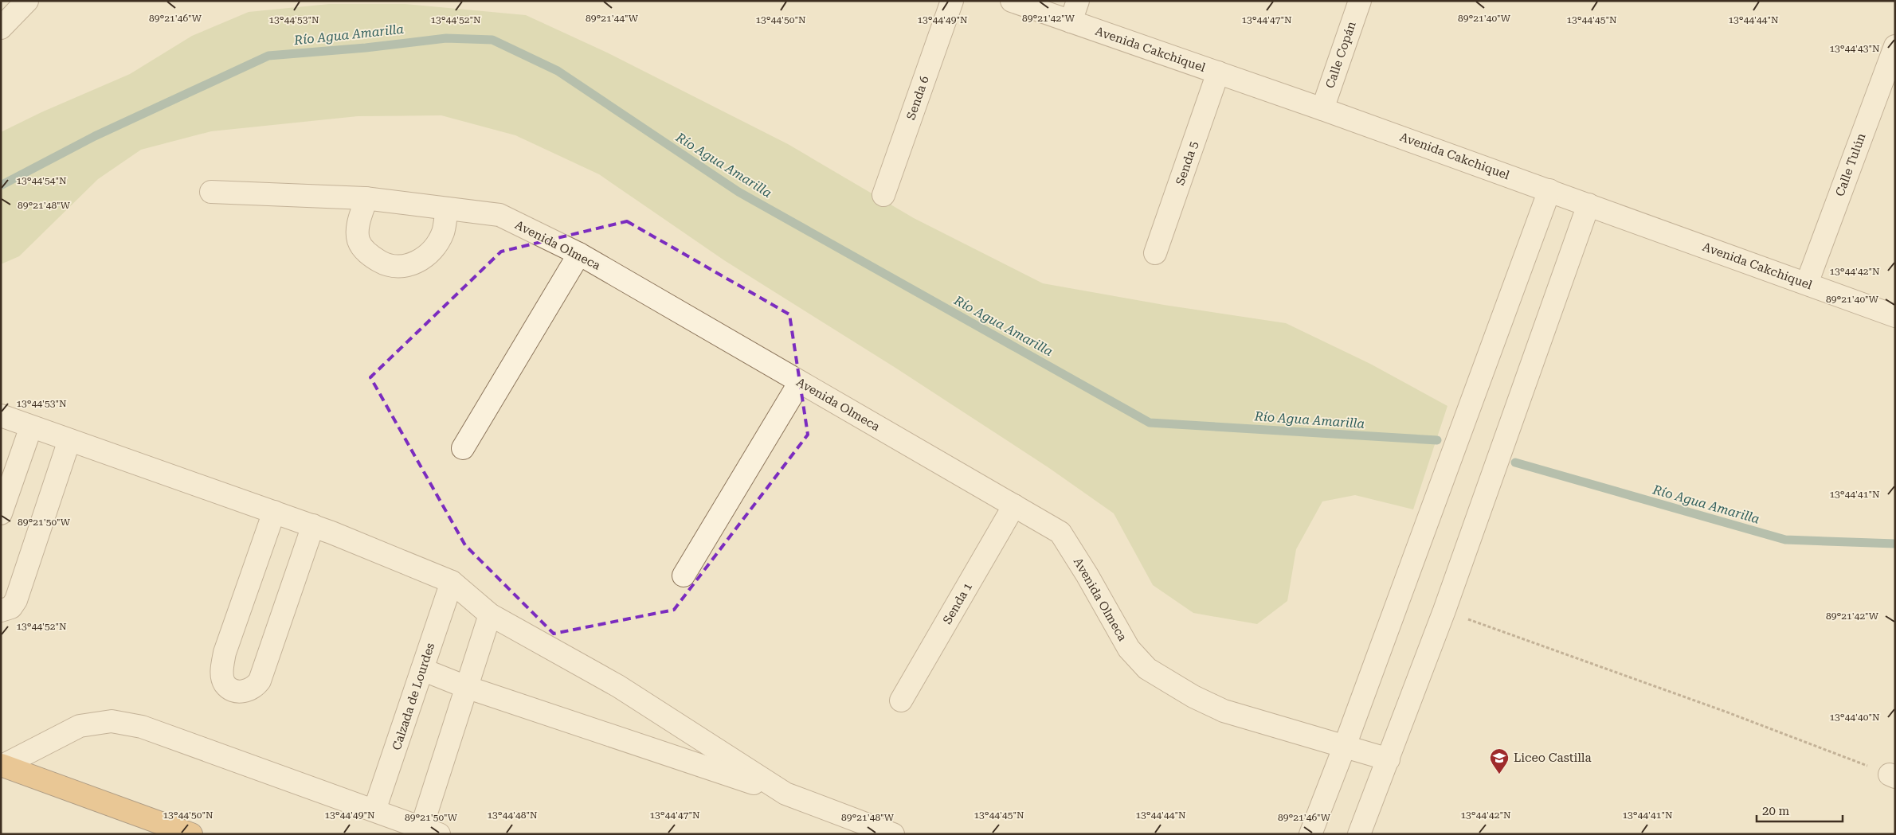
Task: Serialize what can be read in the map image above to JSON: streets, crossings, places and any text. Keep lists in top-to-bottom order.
{
  "streets": {
    "street": [
      "Avenida Cakchiquel",
      "Calle Copán",
      "Senda 6",
      "Senda 5",
      "Calle Tulún",
      "Avenida Olmeca",
      "Senda 1",
      "Calzada de Lourdes"
    ]
  },
  "crossings": [
    ["Avenida Cakchiquel", "Calle Copán"],
    ["Avenida Cakchiquel", "Senda 5"],
    ["Avenida Cakchiquel", "Calle Tulún"],
    ["Avenida Olmeca", "Senda 1"]
  ],
  "water": ["Río Agua Amarilla"],
  "places": {
    "school or university": ["Liceo Castilla"]
  },
  "scale_bar": "20 m",
  "coordinates": [
    "89°21'46\"W",
    "89°21'42\"W",
    "89°21'44\"W",
    "89°21'40\"W",
    "13°44'53\"N",
    "13°44'52\"N",
    "13°44'47\"N",
    "13°44'50\"N",
    "13°44'49\"N",
    "13°44'45\"N",
    "13°44'44\"N",
    "13°44'43\"N",
    "13°44'54\"N",
    "89°21'48\"W",
    "13°44'42\"N",
    "13°44'41\"N",
    "89°21'50\"W",
    "13°44'40\"N",
    "13°44'48\"N"
  ]
}
